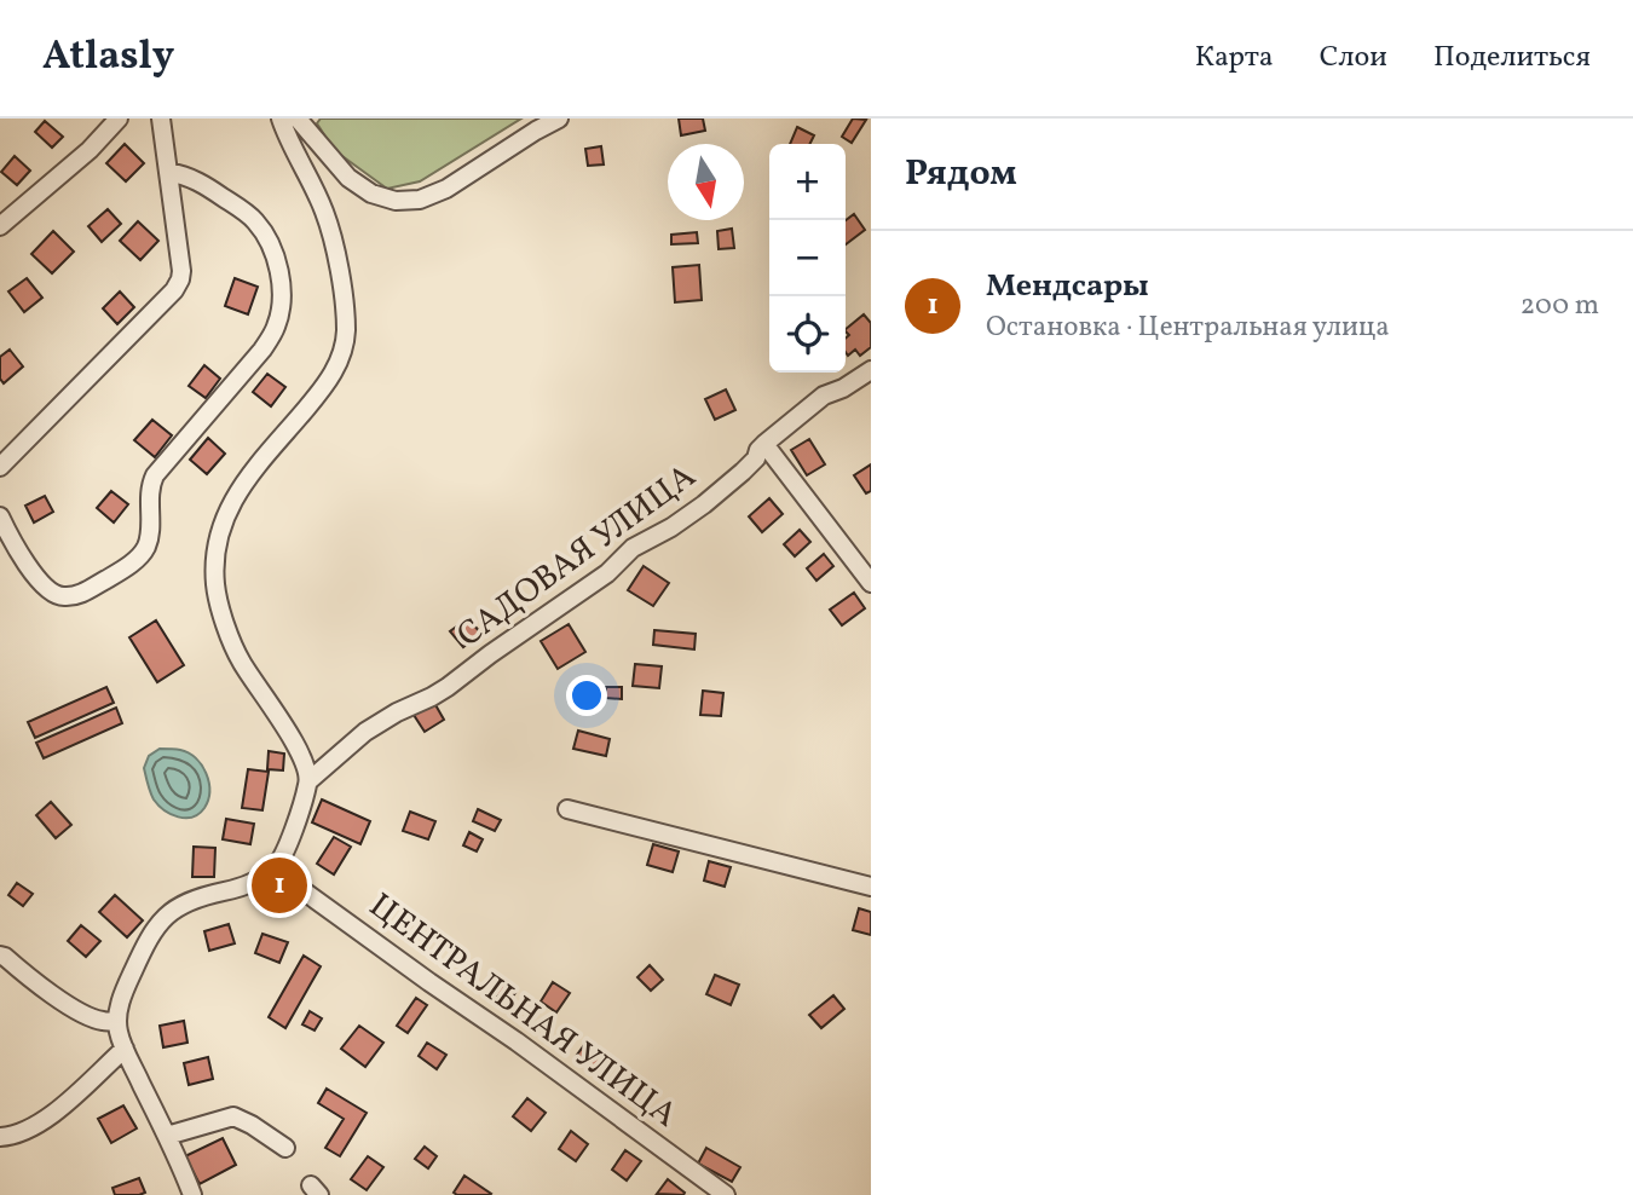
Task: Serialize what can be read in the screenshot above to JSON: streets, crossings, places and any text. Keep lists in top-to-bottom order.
{
  "streets": {
    "street": ["САДОВАЯ УЛИЦА", "ЦЕНТРАЛЬНАЯ УЛИЦА"]
  },
  "north": "bottom",
  "page": {
    "header": "Atlasly",
    "nav": ["Карта", "Слои", "Поделиться"],
    "heading": "Рядом",
    "map_buttons": ["+", "−"],
    "list": [
      {
        "mark": "1",
        "name": "Мендсары",
        "note": "Остановка · Центральная улица",
        "value": "200 m"
      }
    ],
    "pins": "1"
  }
}
